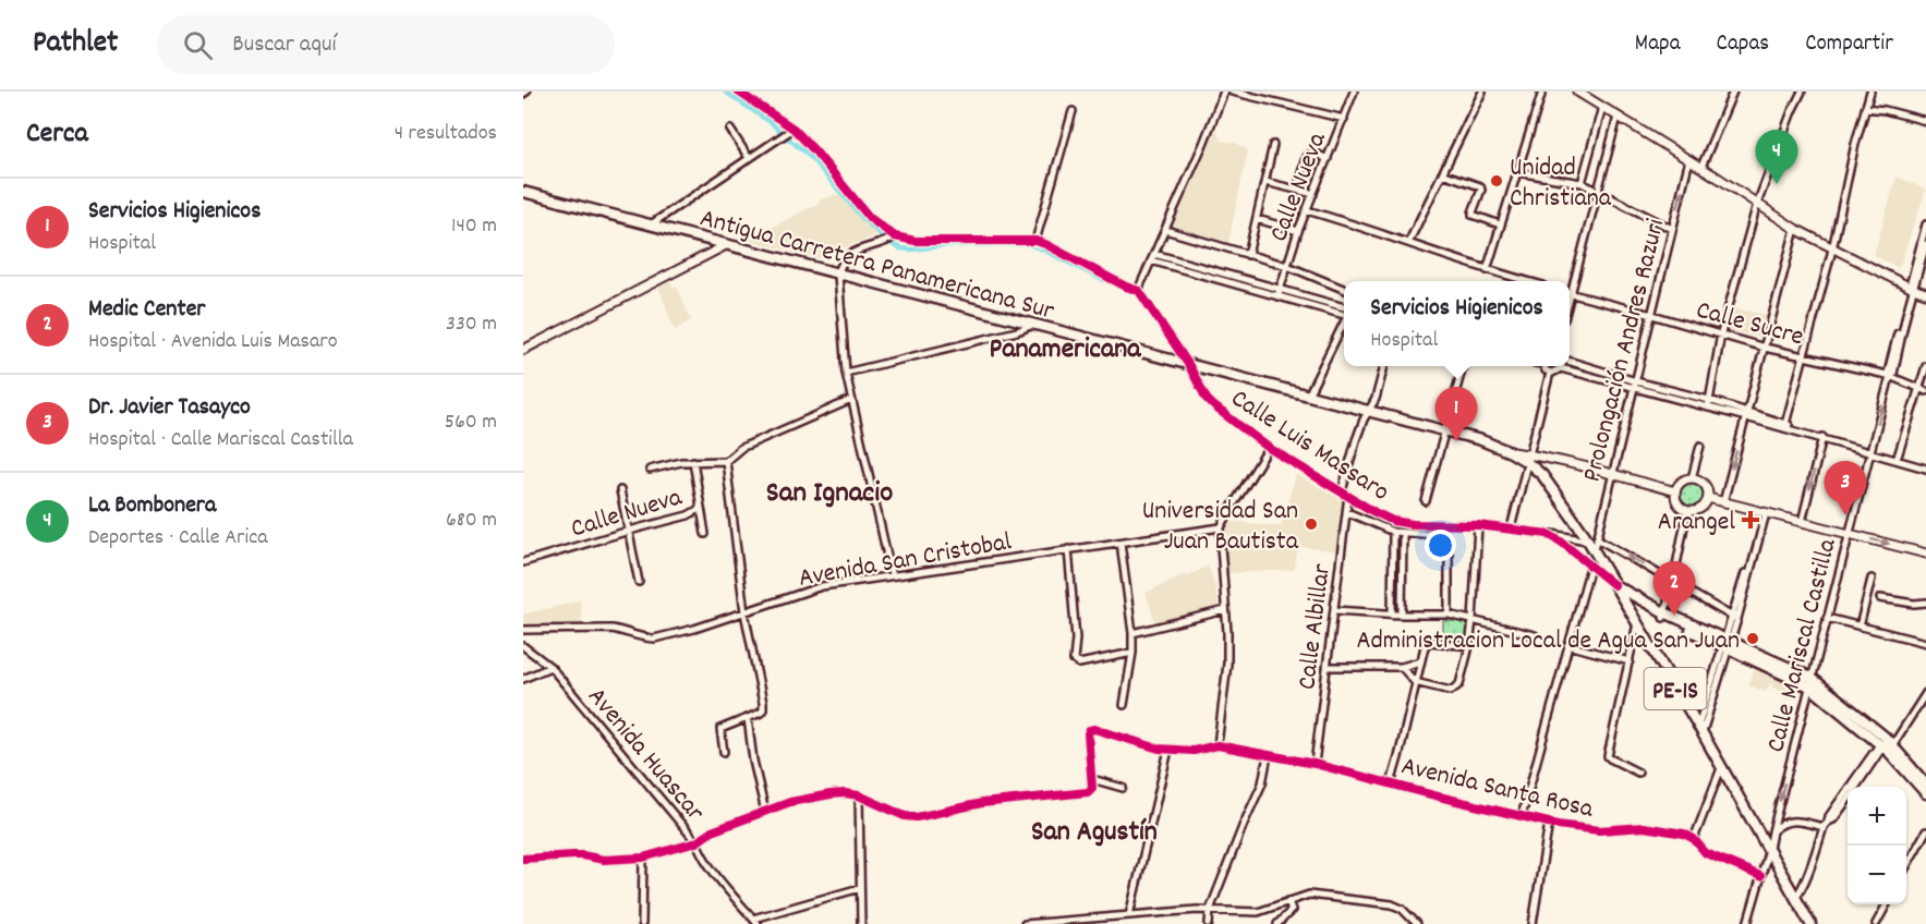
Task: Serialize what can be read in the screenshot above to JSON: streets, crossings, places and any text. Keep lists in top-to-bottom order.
{
  "streets": {
    "highway": ["Antigua Carretera Panamericana Sur", "PE-1S"],
    "street": [
      "Calle Nueva",
      "Calle Sucre",
      "Prolongación Andres Razuri",
      "Calle Luis Massaro",
      "Avenida San Cristobal",
      "Calle Albillar",
      "Calle Mariscal Castilla",
      "Avenida Huascar",
      "Avenida Santa Rosa"
    ]
  },
  "crossings": [
    ["Antigua Carretera Panamericana Sur", "Prolongación Andres Razuri"],
    ["Antigua Carretera Panamericana Sur", "Calle Luis Massaro"],
    ["Antigua Carretera Panamericana Sur", "Calle Mariscal Castilla"],
    ["Calle Sucre", "Prolongación Andres Razuri"],
    ["Calle Sucre", "Calle Mariscal Castilla"],
    ["Prolongación Andres Razuri", "Calle Luis Massaro"],
    ["Calle Luis Massaro", "Calle Albillar"],
    ["Calle Albillar", "Avenida Santa Rosa"],
    ["Calle Mariscal Castilla", "Avenida Santa Rosa"]
  ],
  "districts": ["Panamericana", "San Ignacio", "San Agustín"],
  "places": {
    "other": ["Unidad Christiana", "Universidad San Juan Bautista", "Administracion Local de Agua San Juan"],
    "health": ["Arangel"]
  },
  "page": {
    "header": "Pathlet",
    "search": "Buscar aquí",
    "nav": ["Mapa", "Capas", "Compartir"],
    "heading": ["Cerca", "4 resultados"],
    "pins": [
      "4",
      "1",
      "3",
      "2"
    ],
    "list": [
      {
        "mark": "1",
        "name": "Servicios Higienicos",
        "note": "Hospital",
        "value": "140 m"
      },
      {
        "mark": "2",
        "name": "Medic Center",
        "note": "Hospital · Avenida Luis Masaro",
        "value": "330 m"
      },
      {
        "mark": "3",
        "name": "Dr. Javier Tasayco",
        "note": "Hospital · Calle Mariscal Castilla",
        "value": "560 m"
      },
      {
        "mark": "4",
        "name": "La Bombonera",
        "note": "Deportes · Calle Arica",
        "value": "680 m"
      }
    ],
    "popup": ["Servicios Higienicos", "Hospital"],
    "map_buttons": ["+", "−"]
  }
}
